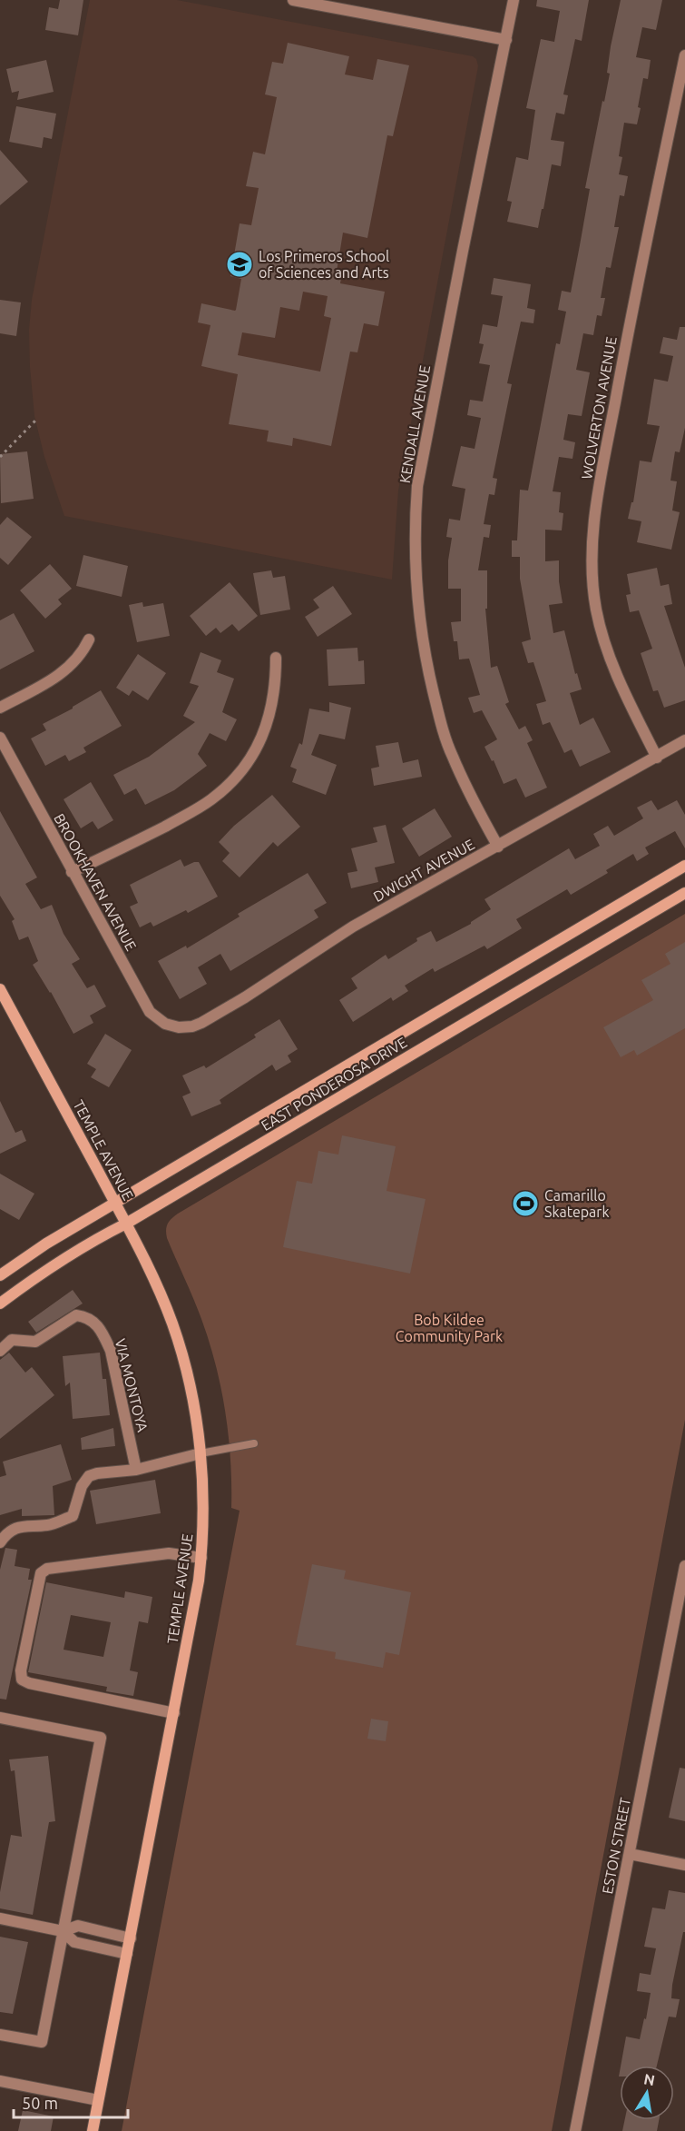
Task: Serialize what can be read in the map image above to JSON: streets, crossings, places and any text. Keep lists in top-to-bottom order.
{
  "streets": {
    "main road": ["EAST PONDEROSA DRIVE", "TEMPLE AVENUE"],
    "street": [
      "WOLVERTON AVENUE",
      "KENDALL AVENUE",
      "DWIGHT AVENUE",
      "BROOKHAVEN AVENUE",
      "VIA MONTOYA",
      "ESTON STREET"
    ]
  },
  "crossings": [
    ["WOLVERTON AVENUE", "DWIGHT AVENUE"],
    ["KENDALL AVENUE", "DWIGHT AVENUE"],
    ["DWIGHT AVENUE", "BROOKHAVEN AVENUE"],
    ["EAST PONDEROSA DRIVE", "TEMPLE AVENUE"]
  ],
  "parks": ["Bob Kildee Community Park"],
  "places": {
    "school or university": ["Los Primeros School of Sciences and Arts"],
    "sports": ["Camarillo Skatepark"]
  },
  "scale_bar": "50 m",
  "north": "top"
}
